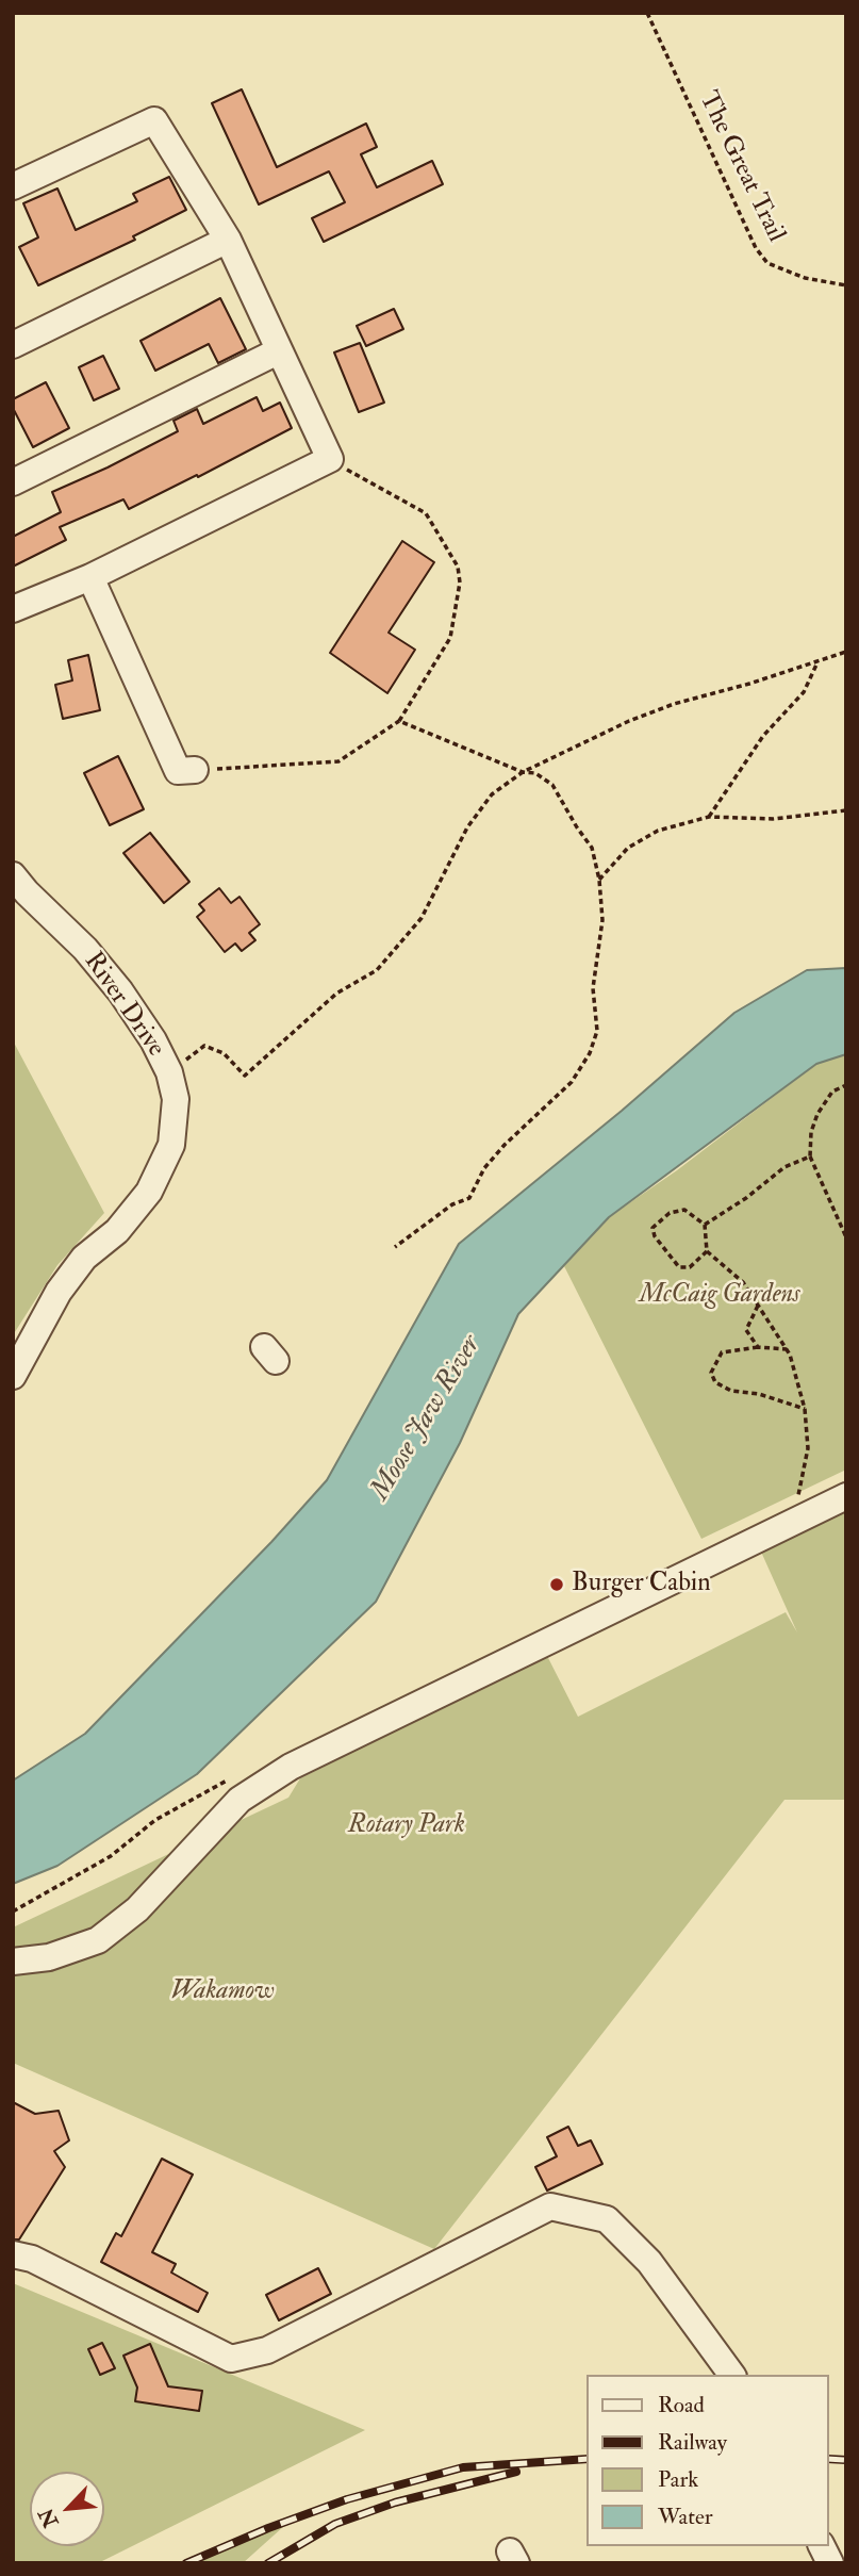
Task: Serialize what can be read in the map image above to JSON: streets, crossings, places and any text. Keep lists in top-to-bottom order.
{
  "streets": {
    "street": ["River Drive"],
    "path": ["The Great Trail"]
  },
  "water": ["Moose Jaw River"],
  "parks": ["McCaig Gardens", "Rotary Park", "Wakamow"],
  "places": ["Burger Cabin"],
  "legend": [
    "Road",
    "Railway",
    "Park",
    "Water"
  ],
  "north": "bottom left"
}
